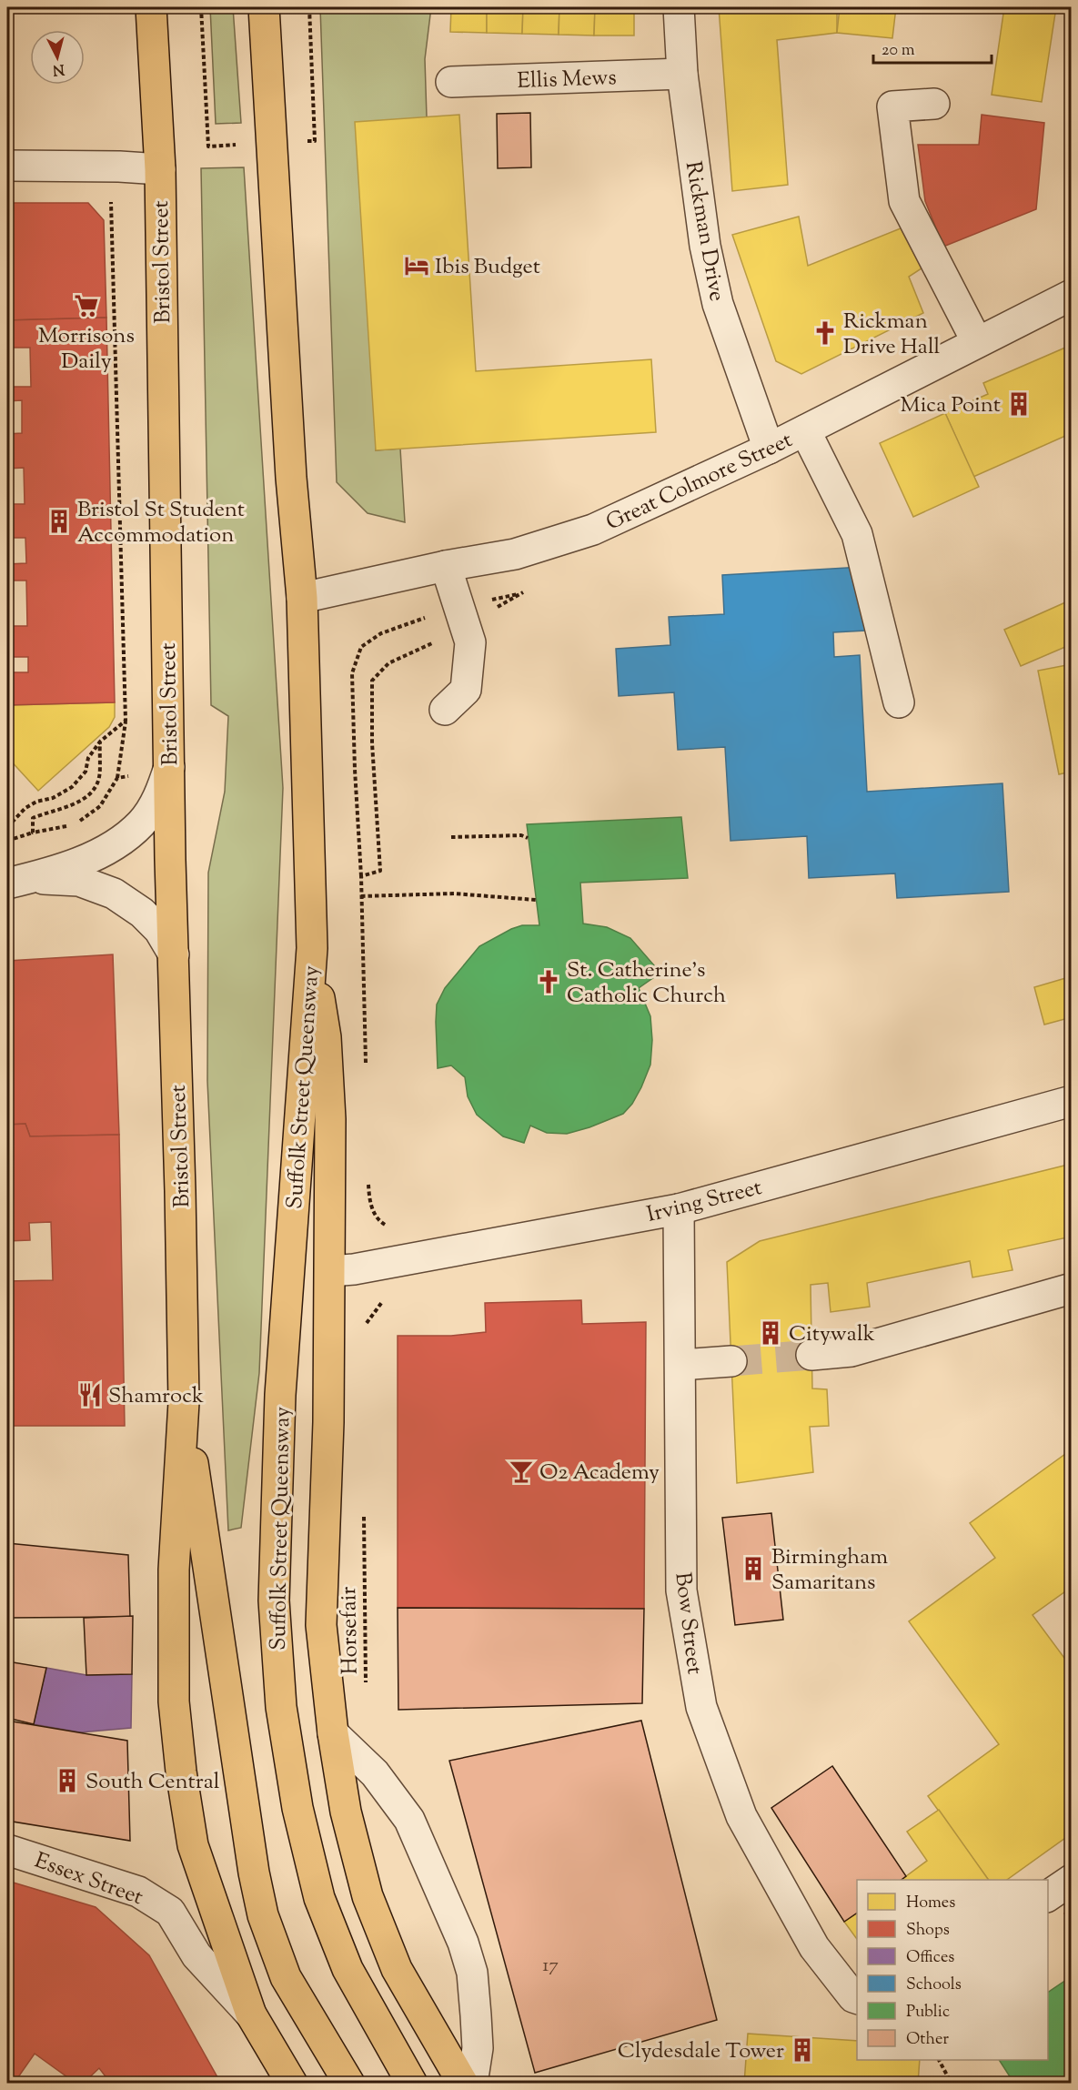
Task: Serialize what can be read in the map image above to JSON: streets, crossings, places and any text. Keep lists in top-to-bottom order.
{
  "streets": {
    "highway": ["Bristol Street", "Suffolk Street Queensway"],
    "street": [
      "Ellis Mews",
      "Rickman Drive",
      "Great Colmore Street",
      "Irving Street",
      "Bow Street",
      "Essex Street"
    ],
    "path": ["Horsefair"]
  },
  "crossings": [
    ["Ellis Mews", "Rickman Drive"],
    ["Rickman Drive", "Great Colmore Street"],
    ["Irving Street", "Bow Street"]
  ],
  "places": {
    "hotel": ["Ibis Budget"],
    "supermarket": ["Morrisons Daily"],
    "church": ["Rickman Drive Hall", "St. Catherine's Catholic Church"],
    "building": [
      "Mica Point",
      "Bristol St Student Accommodation",
      "Citywalk",
      "Birmingham Samaritans",
      "South Central",
      "Clydesdale Tower"
    ],
    "restaurant": ["Shamrock"],
    "bar": ["O2 Academy"]
  },
  "house_numbers": ["17"],
  "legend": [
    "Homes",
    "Shops",
    "Offices",
    "Schools",
    "Public",
    "Other"
  ],
  "scale_bar": "20 m",
  "north": "bottom"
}
